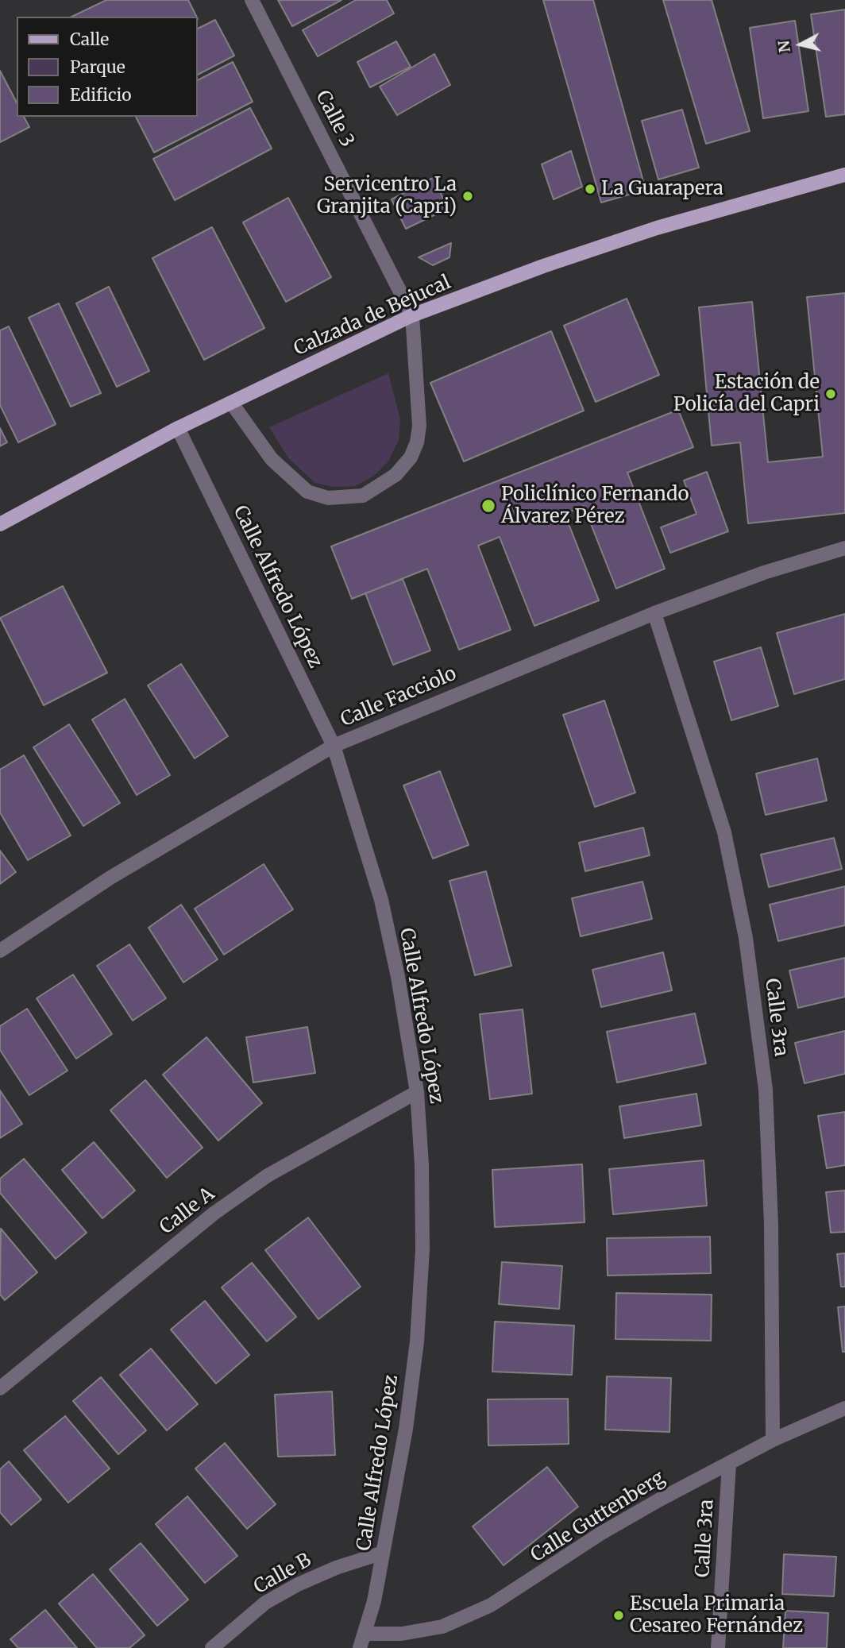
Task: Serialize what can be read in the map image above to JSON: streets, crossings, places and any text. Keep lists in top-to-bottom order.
{
  "streets": {
    "main road": ["Calzada de Bejucal"],
    "street": [
      "Calle 3",
      "Calle Alfredo López",
      "Calle Facciolo",
      "Calle 3ra",
      "Calle A",
      "Calle Guttenberg",
      "Calle B"
    ]
  },
  "crossings": [
    ["Calle 3", "Calzada de Bejucal"],
    ["Calzada de Bejucal", "Calle Alfredo López"],
    ["Calle Alfredo López", "Calle Facciolo"],
    ["Calle Alfredo López", "Calle A"],
    ["Calle Alfredo López", "Calle Guttenberg"],
    ["Calle Alfredo López", "Calle B"],
    ["Calle Facciolo", "Calle 3ra"],
    ["Calle 3ra", "Calle Guttenberg"]
  ],
  "places": [
    "La Guarapera",
    "Servicentro La Granjita (Capri)",
    "Estación de Policía del Capri",
    "Policlínico Fernando Álvarez Pérez",
    "Escuela Primaria Cesareo Fernández"
  ],
  "legend": ["Calle", "Parque", "Edificio"],
  "north": "left"
}
